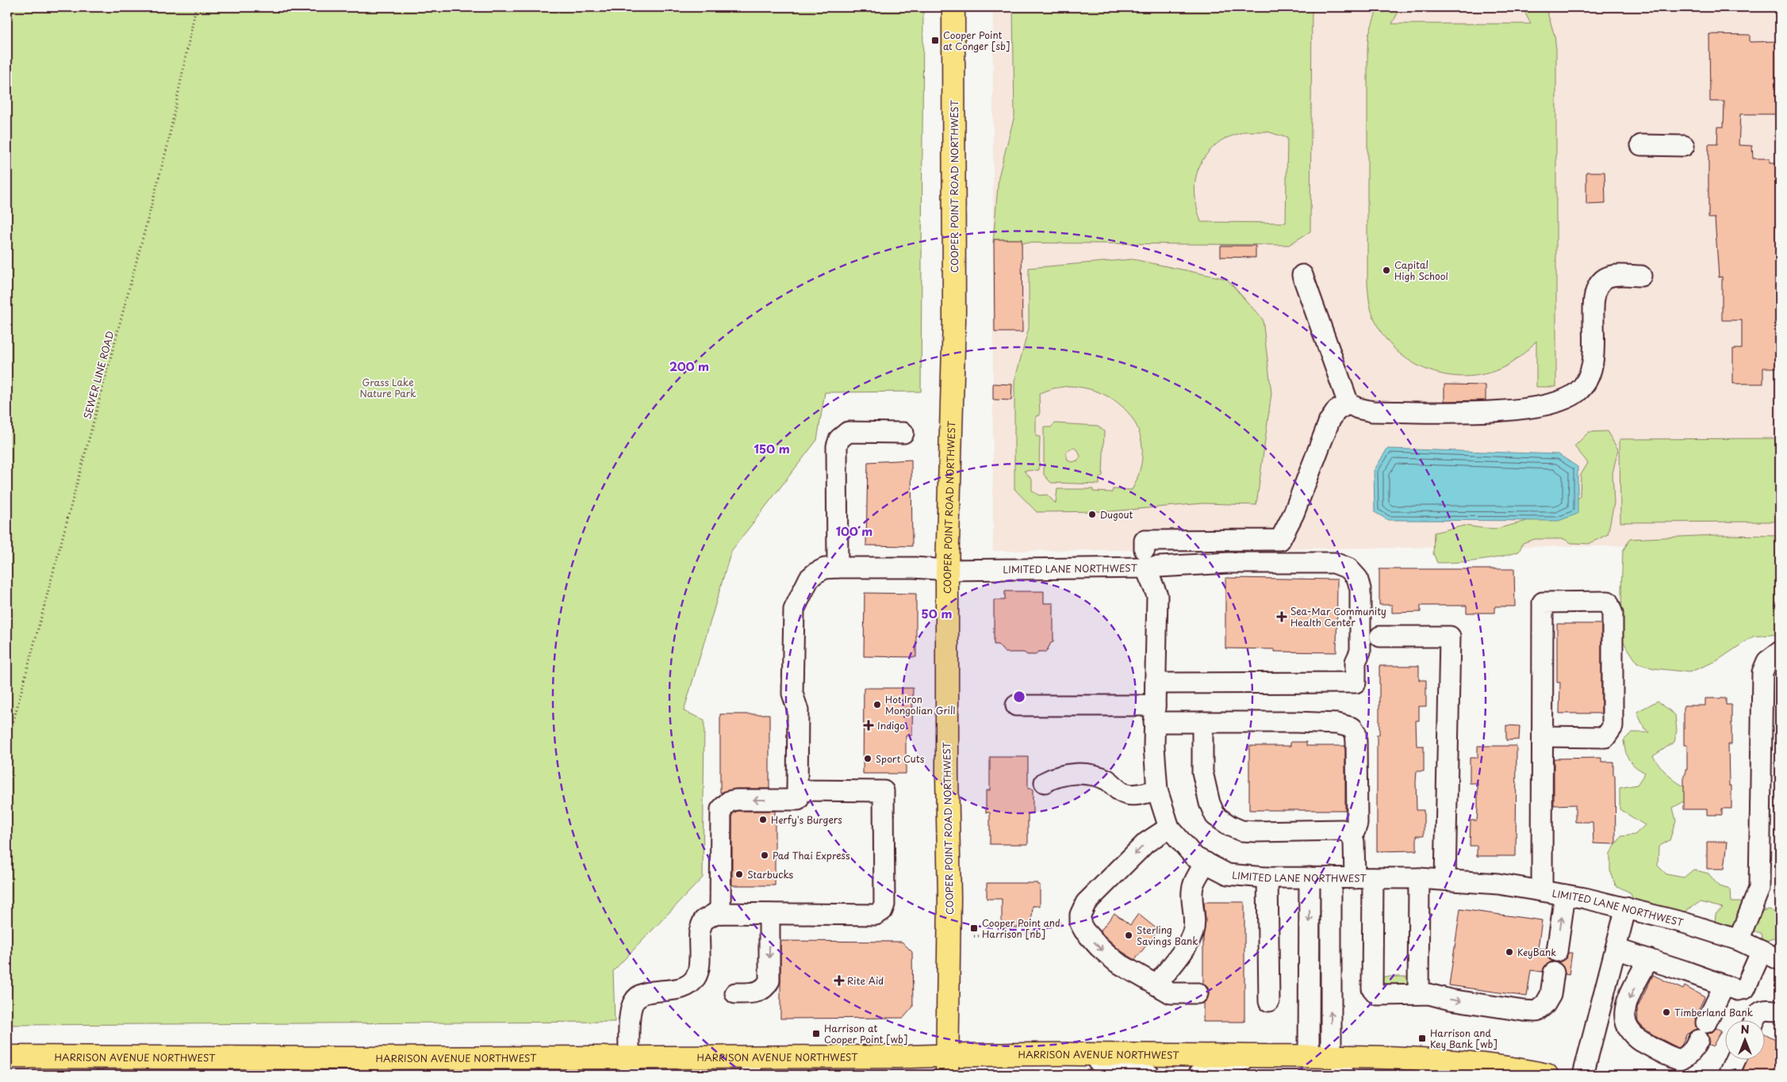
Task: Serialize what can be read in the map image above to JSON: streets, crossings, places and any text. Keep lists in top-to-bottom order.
{
  "streets": {
    "main road": ["COOPER POINT ROAD NORTHWEST", "HARRISON AVENUE NORTHWEST"],
    "street": ["LIMITED LANE NORTHWEST"],
    "path": ["SEWER LINE ROAD"]
  },
  "crossings": [
    ["COOPER POINT ROAD NORTHWEST", "LIMITED LANE NORTHWEST"],
    ["COOPER POINT ROAD NORTHWEST", "HARRISON AVENUE NORTHWEST"]
  ],
  "parks": ["Grass Lake Nature Park"],
  "places": {
    "transit": [
      "Cooper Point at Conger [sb]",
      "Cooper Point and Harrison [nb]",
      "Harrison at Cooper Point [wb]",
      "Harrison and Key Bank [wb]"
    ],
    "other": [
      "Capital High School",
      "Dugout",
      "Hot Iron Mongolian Grill",
      "Sport Cuts",
      "Herfy's Burgers",
      "Pad Thai Express",
      "Starbucks",
      "Sterling Savings Bank",
      "KeyBank",
      "Timberland Bank"
    ],
    "health": ["Sea-Mar Community Health Center", "Indigo", "Rite Aid"]
  },
  "north": "top",
  "rings": [
    "200 m",
    "150 m",
    "100 m",
    "50 m"
  ]
}
